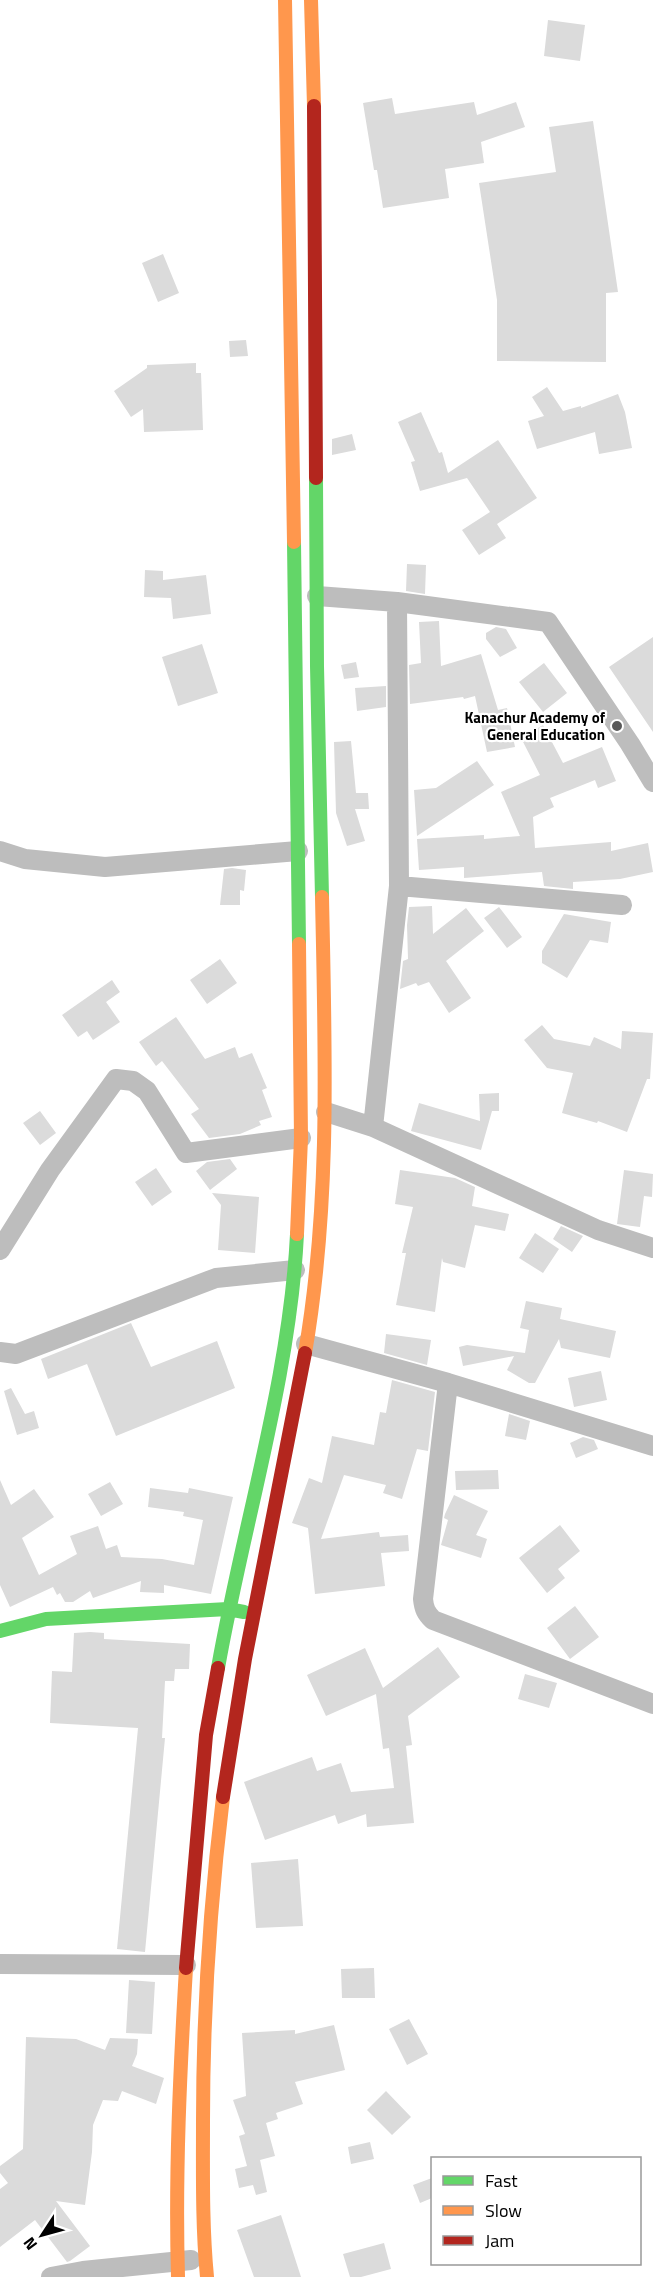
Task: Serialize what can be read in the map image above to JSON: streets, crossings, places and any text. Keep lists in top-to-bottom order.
{
  "places": ["Kanachur Academy of General Education"],
  "legend": ["Fast", "Slow", "Jam"],
  "north": "bottom left"
}
